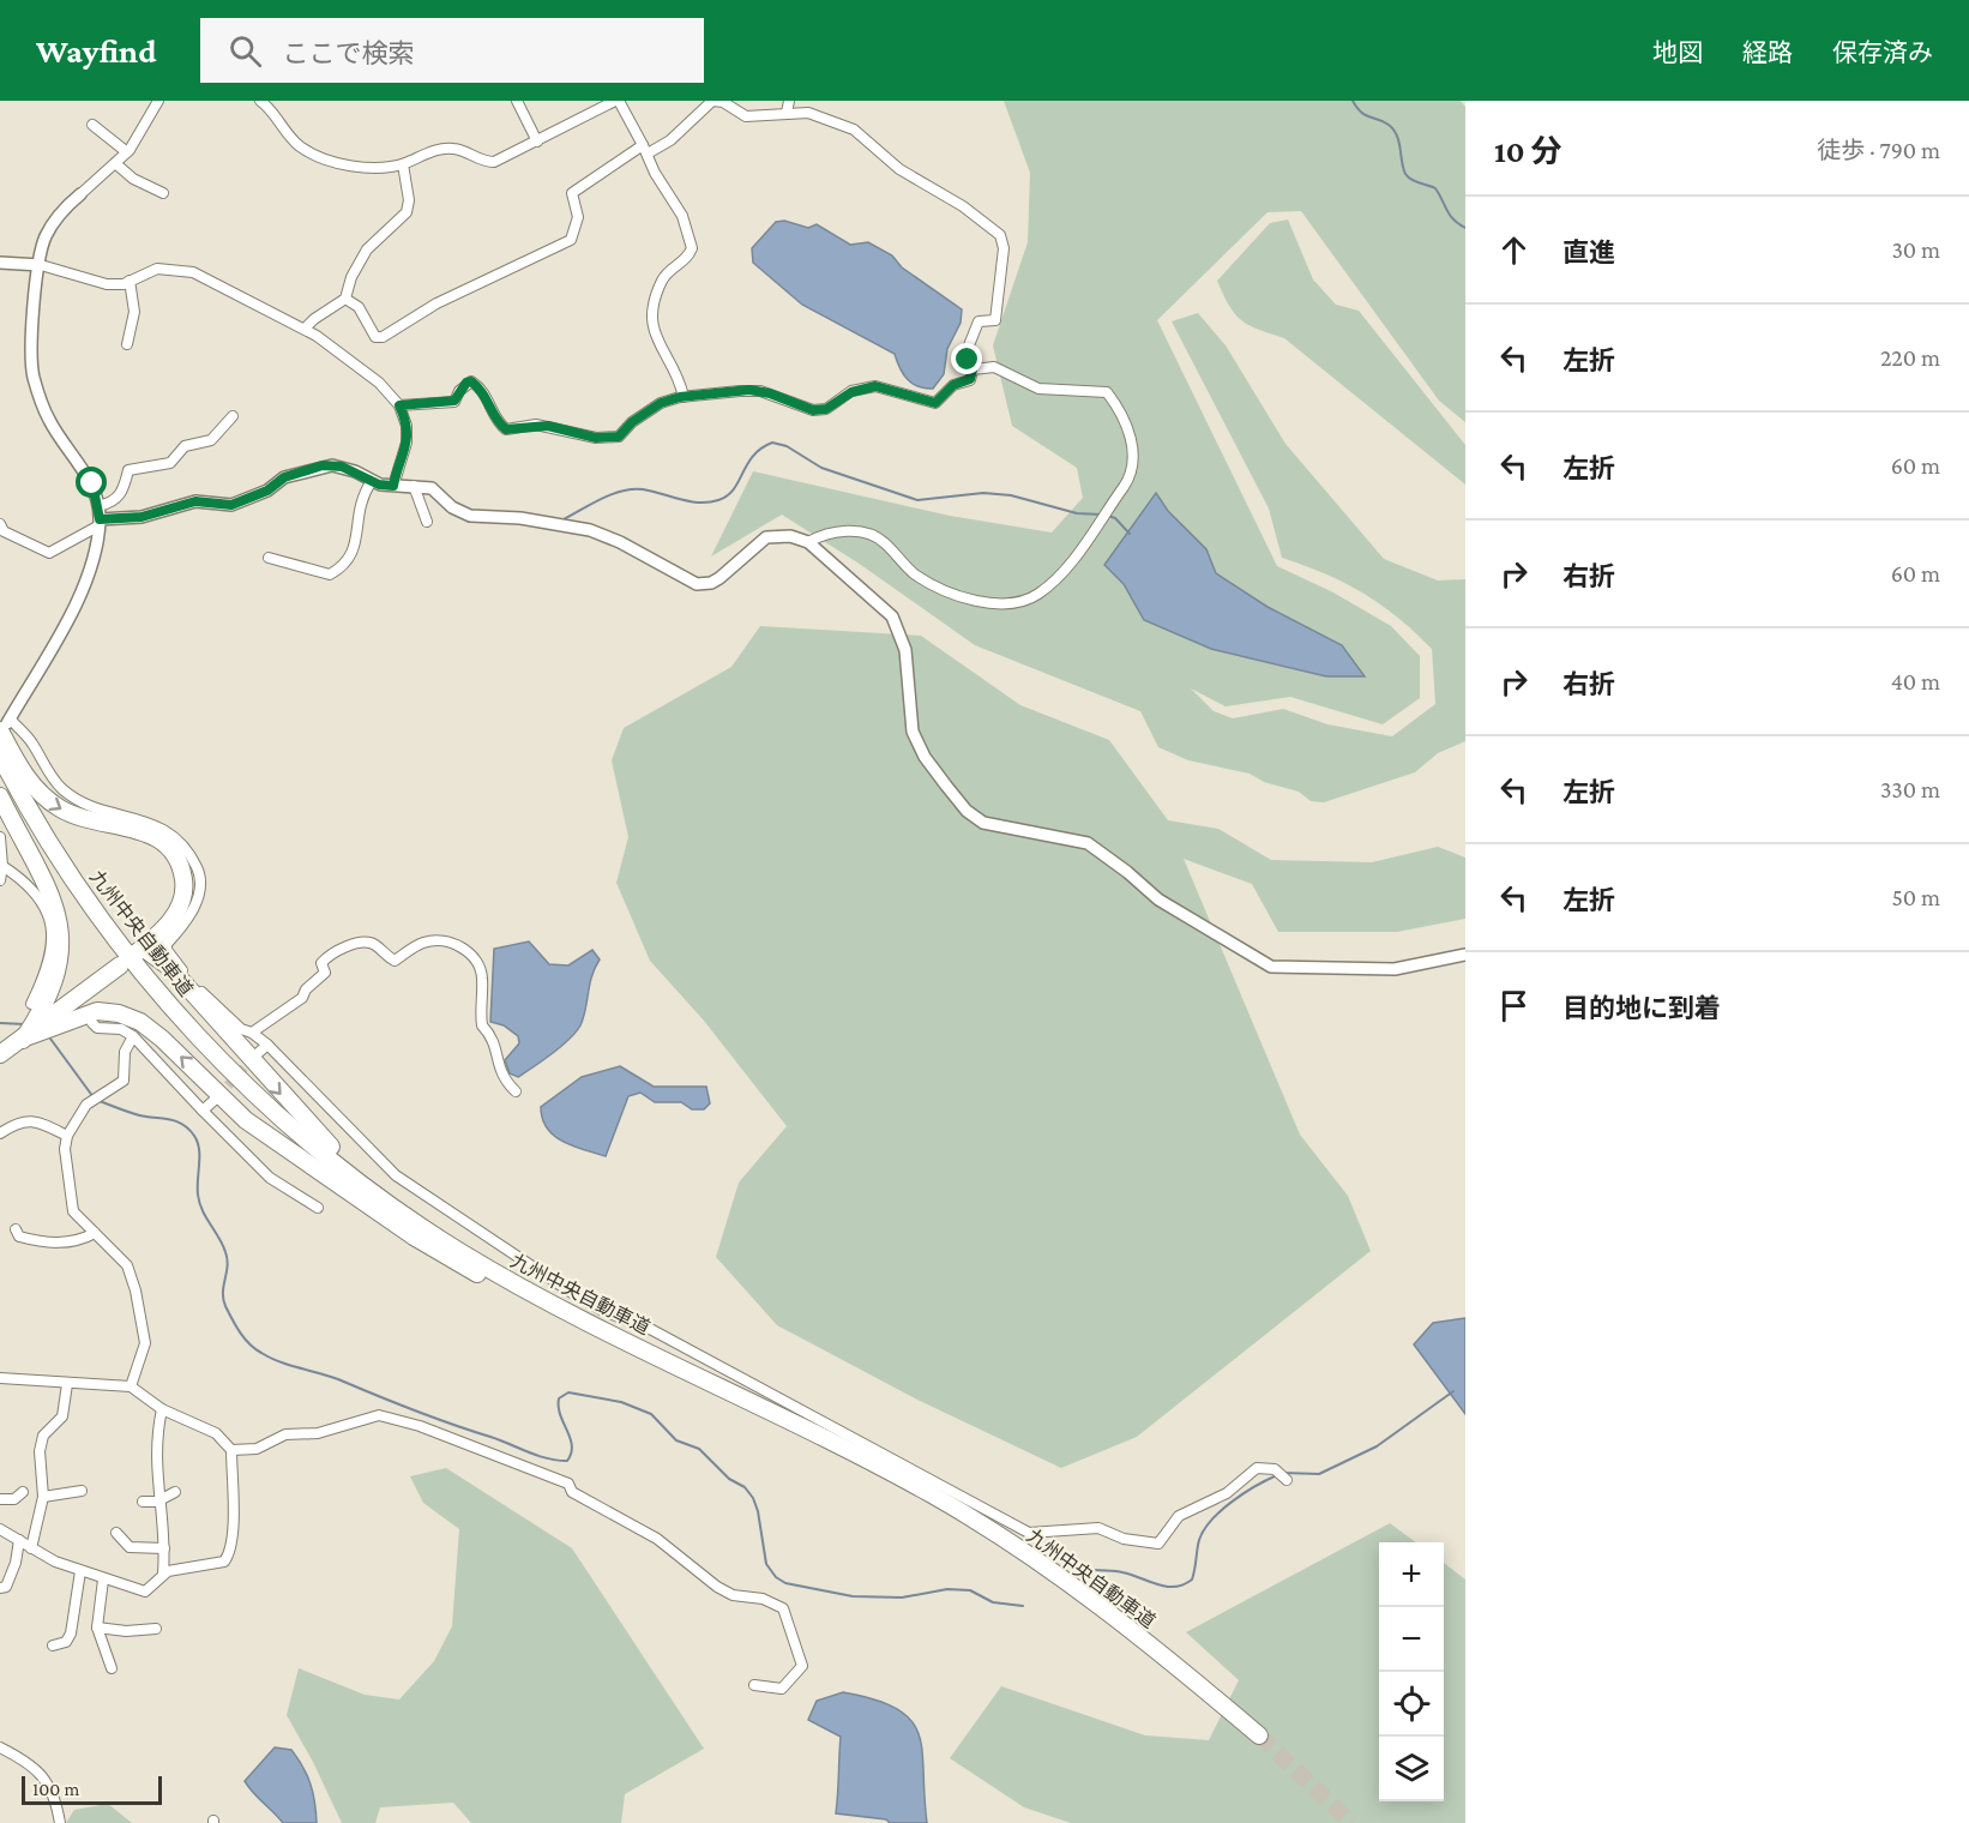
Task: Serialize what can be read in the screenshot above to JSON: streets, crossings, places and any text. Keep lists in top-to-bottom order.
{
  "streets": {
    "highway": ["九州中央自動車道"]
  },
  "scale_bar": "100 m",
  "page": {
    "header": "Wayfind",
    "search": "ここで検索",
    "nav": ["地図", "経路", "保存済み"],
    "heading": ["10 分", "徒歩 · 790 m"],
    "list": [
      ["直進", "30 m"],
      ["左折", "220 m"],
      ["左折", "60 m"],
      ["右折", "60 m"],
      ["右折", "40 m"],
      ["左折", "330 m"],
      ["左折", "50 m"],
      "目的地に到着"
    ],
    "map_buttons": ["+", "−"],
    "scale": "100 m"
  }
}
